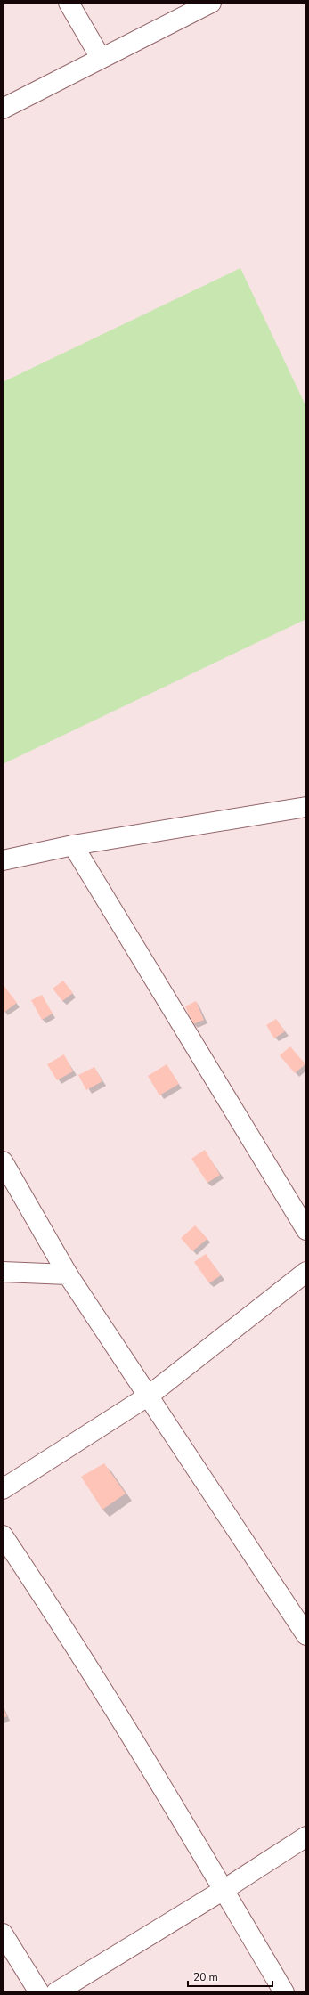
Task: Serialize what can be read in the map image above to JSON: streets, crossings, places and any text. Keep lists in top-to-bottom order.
{
  "scale_bar": "20 m"
}
